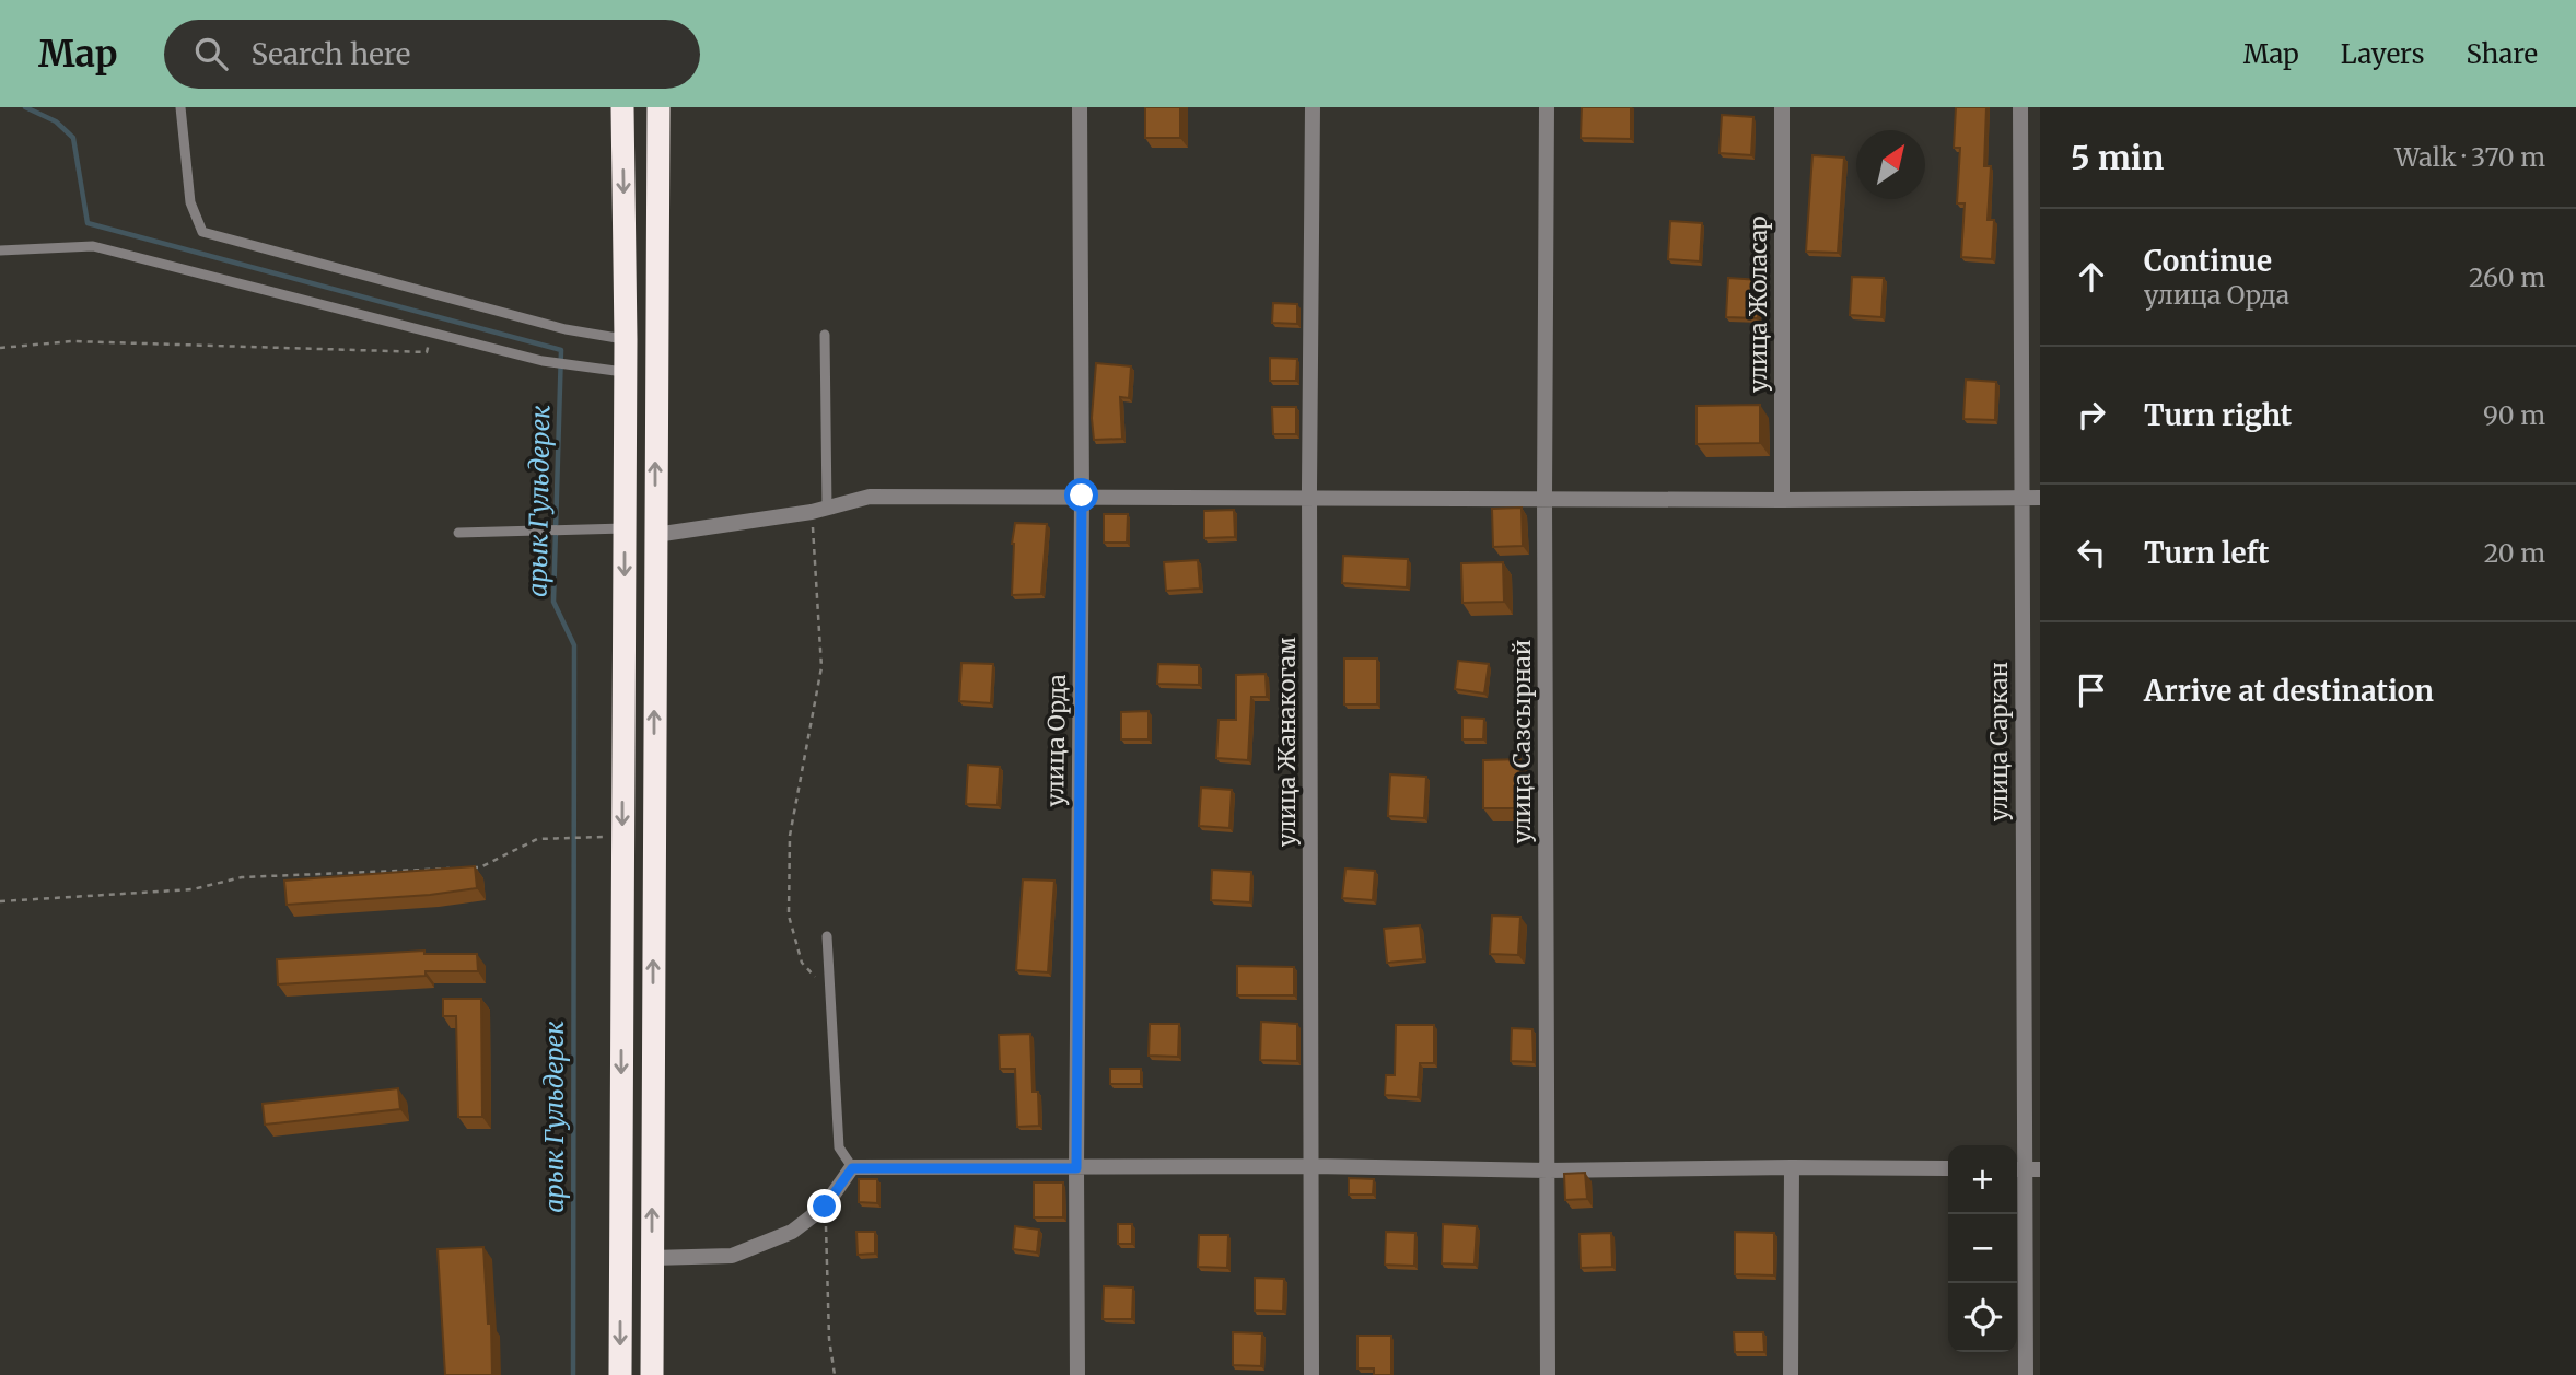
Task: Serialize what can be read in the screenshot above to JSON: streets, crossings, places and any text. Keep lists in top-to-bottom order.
{
  "streets": {
    "street": [
      "улица Жоласар",
      "улица Орда",
      "улица Жанакогам",
      "улица Сазсырнай",
      "улица Саркан"
    ]
  },
  "water": ["арык Гульдерек"],
  "north": "top right",
  "page": {
    "header": "Map",
    "search": "Search here",
    "nav": ["Map", "Layers", "Share"],
    "heading": ["5 min", "Walk · 370 m"],
    "list": [
      ["Continue", "улица Орда", "260 m"],
      ["Turn right", "90 m"],
      ["Turn left", "20 m"],
      "Arrive at destination"
    ],
    "map_buttons": ["+", "−"]
  }
}
